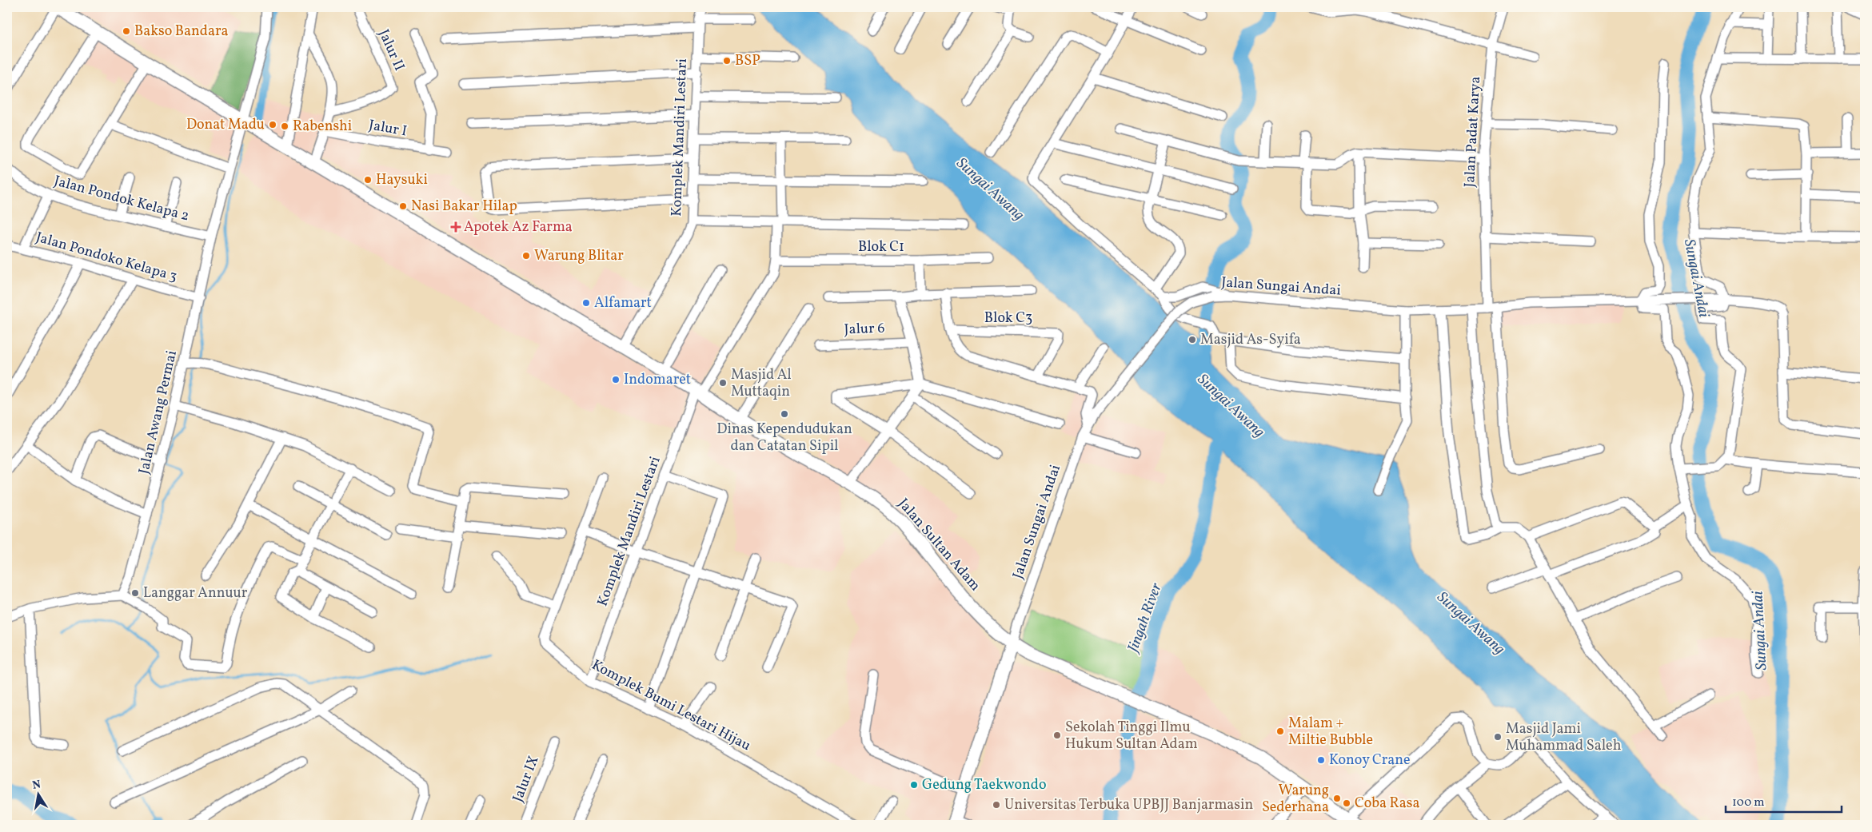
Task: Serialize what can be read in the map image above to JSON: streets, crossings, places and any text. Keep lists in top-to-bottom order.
{
  "streets": {
    "main road": ["Jalan Sultan Adam"],
    "street": [
      "Jalur II",
      "Jalur I",
      "Jalan Padat Karya",
      "Komplek Mandiri Lestari",
      "Jalan Pondok Kelapa 2",
      "Blok C1",
      "Jalan Pondoko Kelapa 3",
      "Jalan Sungai Andai",
      "Blok C3",
      "Jalur 6",
      "Jalan Awang Permai",
      "Komplek Bumi Lestari Hijau",
      "Jalur IX"
    ]
  },
  "crossings": [
    ["Jalan Padat Karya", "Jalan Sungai Andai"],
    ["Komplek Mandiri Lestari", "Blok C1"],
    ["Komplek Mandiri Lestari", "Jalan Sultan Adam"],
    ["Komplek Mandiri Lestari", "Komplek Bumi Lestari Hijau"],
    ["Jalan Pondok Kelapa 2", "Jalan Awang Permai"],
    ["Jalan Pondoko Kelapa 3", "Jalan Awang Permai"],
    ["Jalan Sungai Andai", "Jalan Sultan Adam"],
    ["Jalan Awang Permai", "Jalan Sultan Adam"]
  ],
  "water": ["Sungai Awang", "Sungai Andai", "Jingah River"],
  "places": {
    "other": [
      "Bakso Bandara",
      "BSP",
      "Donat Madu",
      "Rabenshi",
      "Haysuki",
      "Nasi Bakar Hilap",
      "Warung Blitar",
      "Alfamart",
      "Masjid As-Syifa",
      "Indomaret",
      "Masjid Al Muttaqin",
      "Dinas Kependudukan dan Catatan Sipil",
      "Langgar Annuur",
      "Malam + Miltie Bubble",
      "Sekolah Tinggi Ilmu Hukum Sultan Adam",
      "Masjid Jami Muhammad Saleh",
      "Konoy Crane",
      "Gedung Taekwondo",
      "Warung Sederhana",
      "Coba Rasa",
      "Universitas Terbuka UPBJJ Banjarmasin"
    ],
    "health": ["Apotek Az Farma"]
  },
  "scale_bar": "100 m",
  "north": "top"
}
